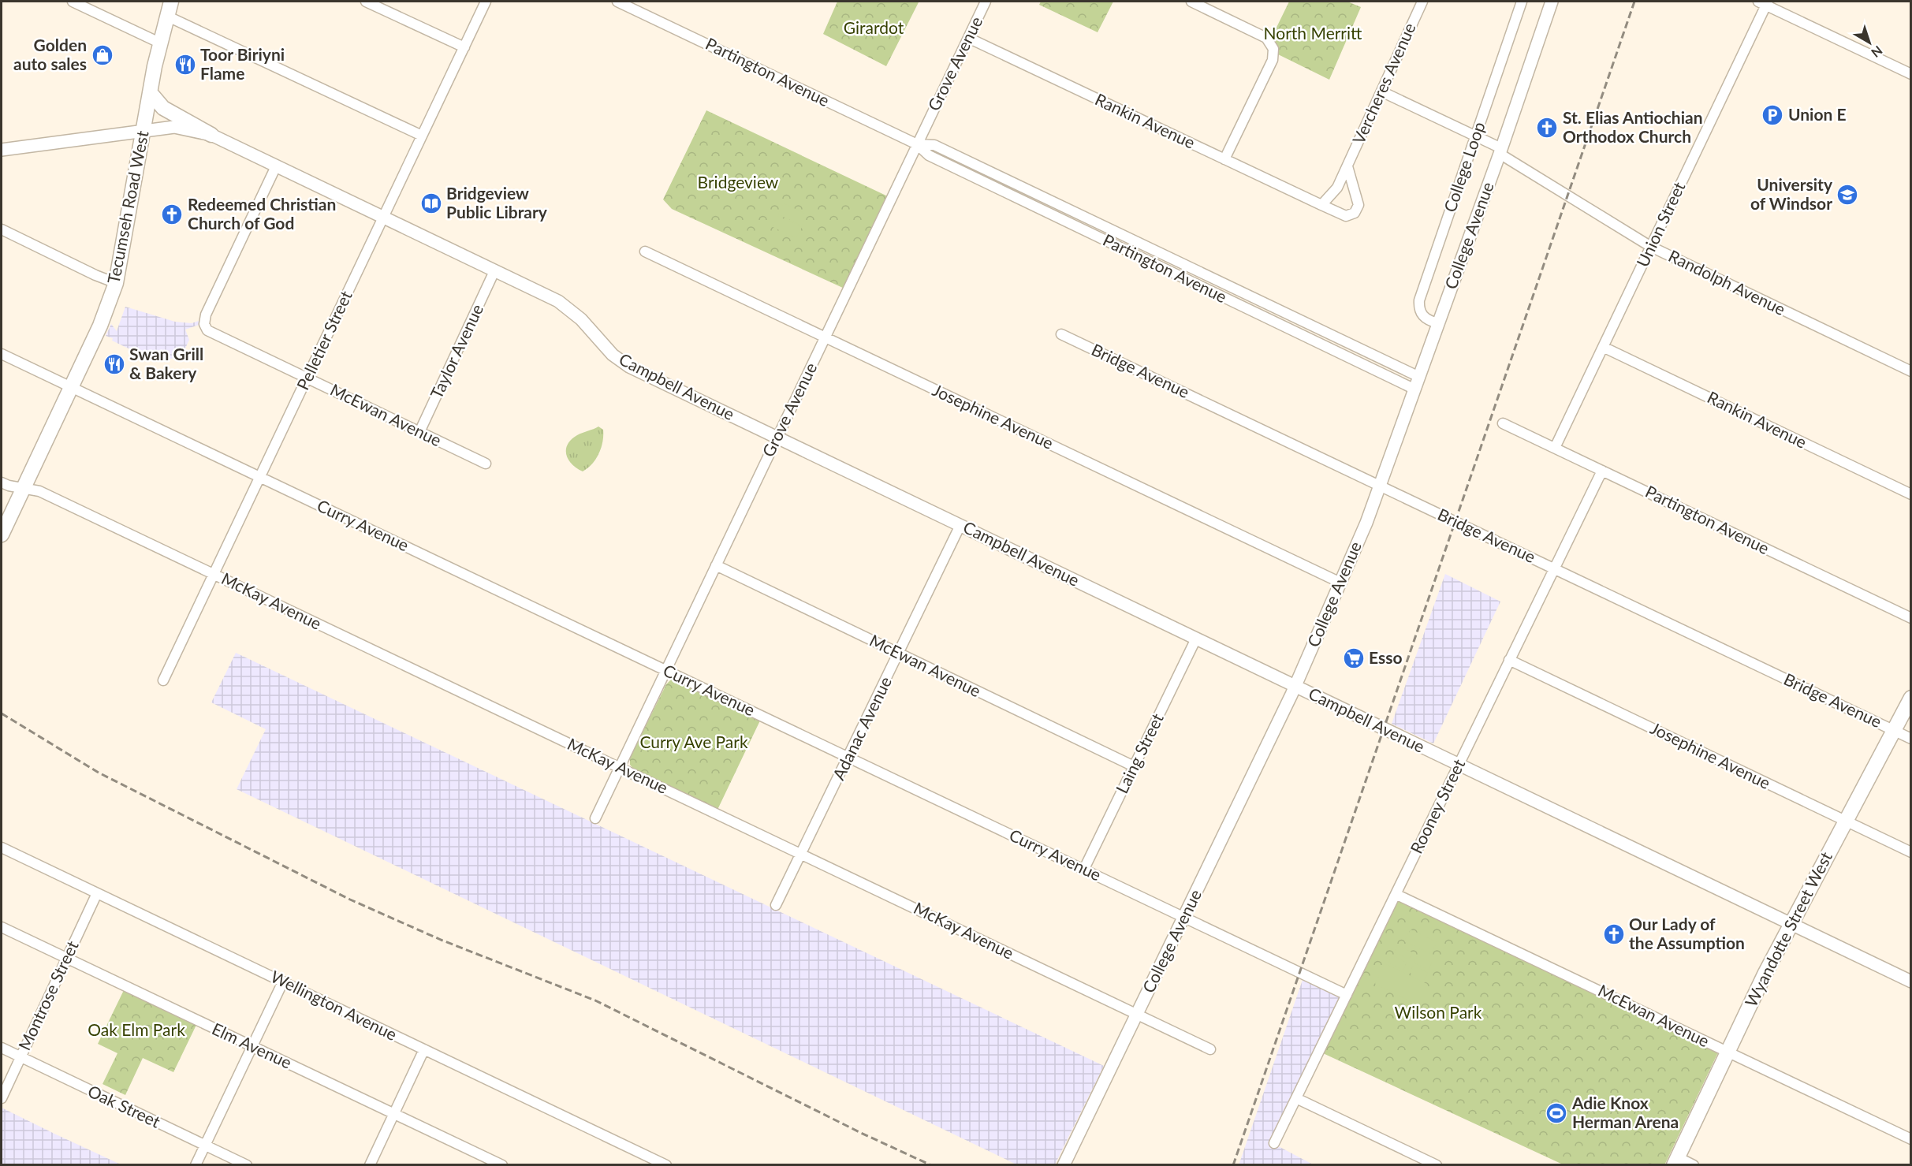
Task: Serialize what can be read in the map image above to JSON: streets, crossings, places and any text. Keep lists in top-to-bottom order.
{
  "streets": {
    "main road": ["Tecumseh Road West", "Wyandotte Street West"],
    "street": [
      "Grove Avenue",
      "Partington Avenue",
      "Vercheres Avenue",
      "Rankin Avenue",
      "College Loop",
      "Union Street",
      "College Avenue",
      "Randolph Avenue",
      "Pelletier Street",
      "Taylor Avenue",
      "Bridge Avenue",
      "Campbell Avenue",
      "McEwan Avenue",
      "Josephine Avenue",
      "Curry Avenue",
      "McKay Avenue",
      "Adanac Avenue",
      "Laing Street",
      "Rooney Street",
      "Montrose Street",
      "Wellington Avenue",
      "Elm Avenue",
      "Oak Street"
    ]
  },
  "crossings": [
    ["Grove Avenue", "Partington Avenue"],
    ["Grove Avenue", "Rankin Avenue"],
    ["Grove Avenue", "Campbell Avenue"],
    ["Grove Avenue", "McEwan Avenue"],
    ["Grove Avenue", "Josephine Avenue"],
    ["Grove Avenue", "Curry Avenue"],
    ["Grove Avenue", "McKay Avenue"],
    ["Partington Avenue", "Union Street"],
    ["Partington Avenue", "College Avenue"],
    ["Partington Avenue", "Rooney Street"],
    ["Vercheres Avenue", "Rankin Avenue"],
    ["Vercheres Avenue", "Randolph Avenue"],
    ["Rankin Avenue", "Union Street"],
    ["College Loop", "College Avenue"],
    ["College Loop", "Randolph Avenue"],
    ["Tecumseh Road West", "Campbell Avenue"],
    ["Tecumseh Road West", "Curry Avenue"],
    ["Tecumseh Road West", "McKay Avenue"],
    ["Union Street", "Randolph Avenue"],
    ["College Avenue", "Randolph Avenue"],
    ["College Avenue", "Bridge Avenue"],
    ["College Avenue", "Campbell Avenue"],
    ["College Avenue", "Josephine Avenue"],
    ["College Avenue", "Curry Avenue"],
    ["College Avenue", "McKay Avenue"],
    ["Pelletier Street", "Campbell Avenue"],
    ["Pelletier Street", "McEwan Avenue"],
    ["Pelletier Street", "Curry Avenue"],
    ["Pelletier Street", "McKay Avenue"],
    ["Taylor Avenue", "Campbell Avenue"],
    ["Taylor Avenue", "McEwan Avenue"],
    ["Bridge Avenue", "Rooney Street"],
    ["Bridge Avenue", "Wyandotte Street West"],
    ["Campbell Avenue", "McEwan Avenue"],
    ["Campbell Avenue", "Adanac Avenue"],
    ["Campbell Avenue", "Laing Street"],
    ["Campbell Avenue", "Rooney Street"],
    ["Campbell Avenue", "Wyandotte Street West"],
    ["McEwan Avenue", "Adanac Avenue"],
    ["McEwan Avenue", "Laing Street"],
    ["McEwan Avenue", "Rooney Street"],
    ["McEwan Avenue", "Wyandotte Street West"],
    ["Josephine Avenue", "Rooney Street"],
    ["Josephine Avenue", "Wyandotte Street West"],
    ["Curry Avenue", "Adanac Avenue"],
    ["Curry Avenue", "Laing Street"],
    ["Curry Avenue", "Rooney Street"],
    ["McKay Avenue", "Adanac Avenue"],
    ["Montrose Street", "Wellington Avenue"],
    ["Montrose Street", "Elm Avenue"],
    ["Montrose Street", "Oak Street"]
  ],
  "parks": [
    "Girardot",
    "North Merritt",
    "Bridgeview",
    "Curry Ave Park",
    "Wilson Park",
    "Oak Elm Park"
  ],
  "places": {
    "shop": ["Golden auto sales"],
    "restaurant": ["Toor Biriyni Flame", "Swan Grill & Bakery"],
    "parking": ["Union E"],
    "church": ["St. Elias Antiochian Orthodox Church", "Redeemed Christian Church of God", "Our Lady of the Assumption"],
    "school or university": ["University of Windsor"],
    "library": ["Bridgeview Public Library"],
    "supermarket": ["Esso"],
    "sports": ["Adie Knox Herman Arena"]
  },
  "north": "bottom right"
}
